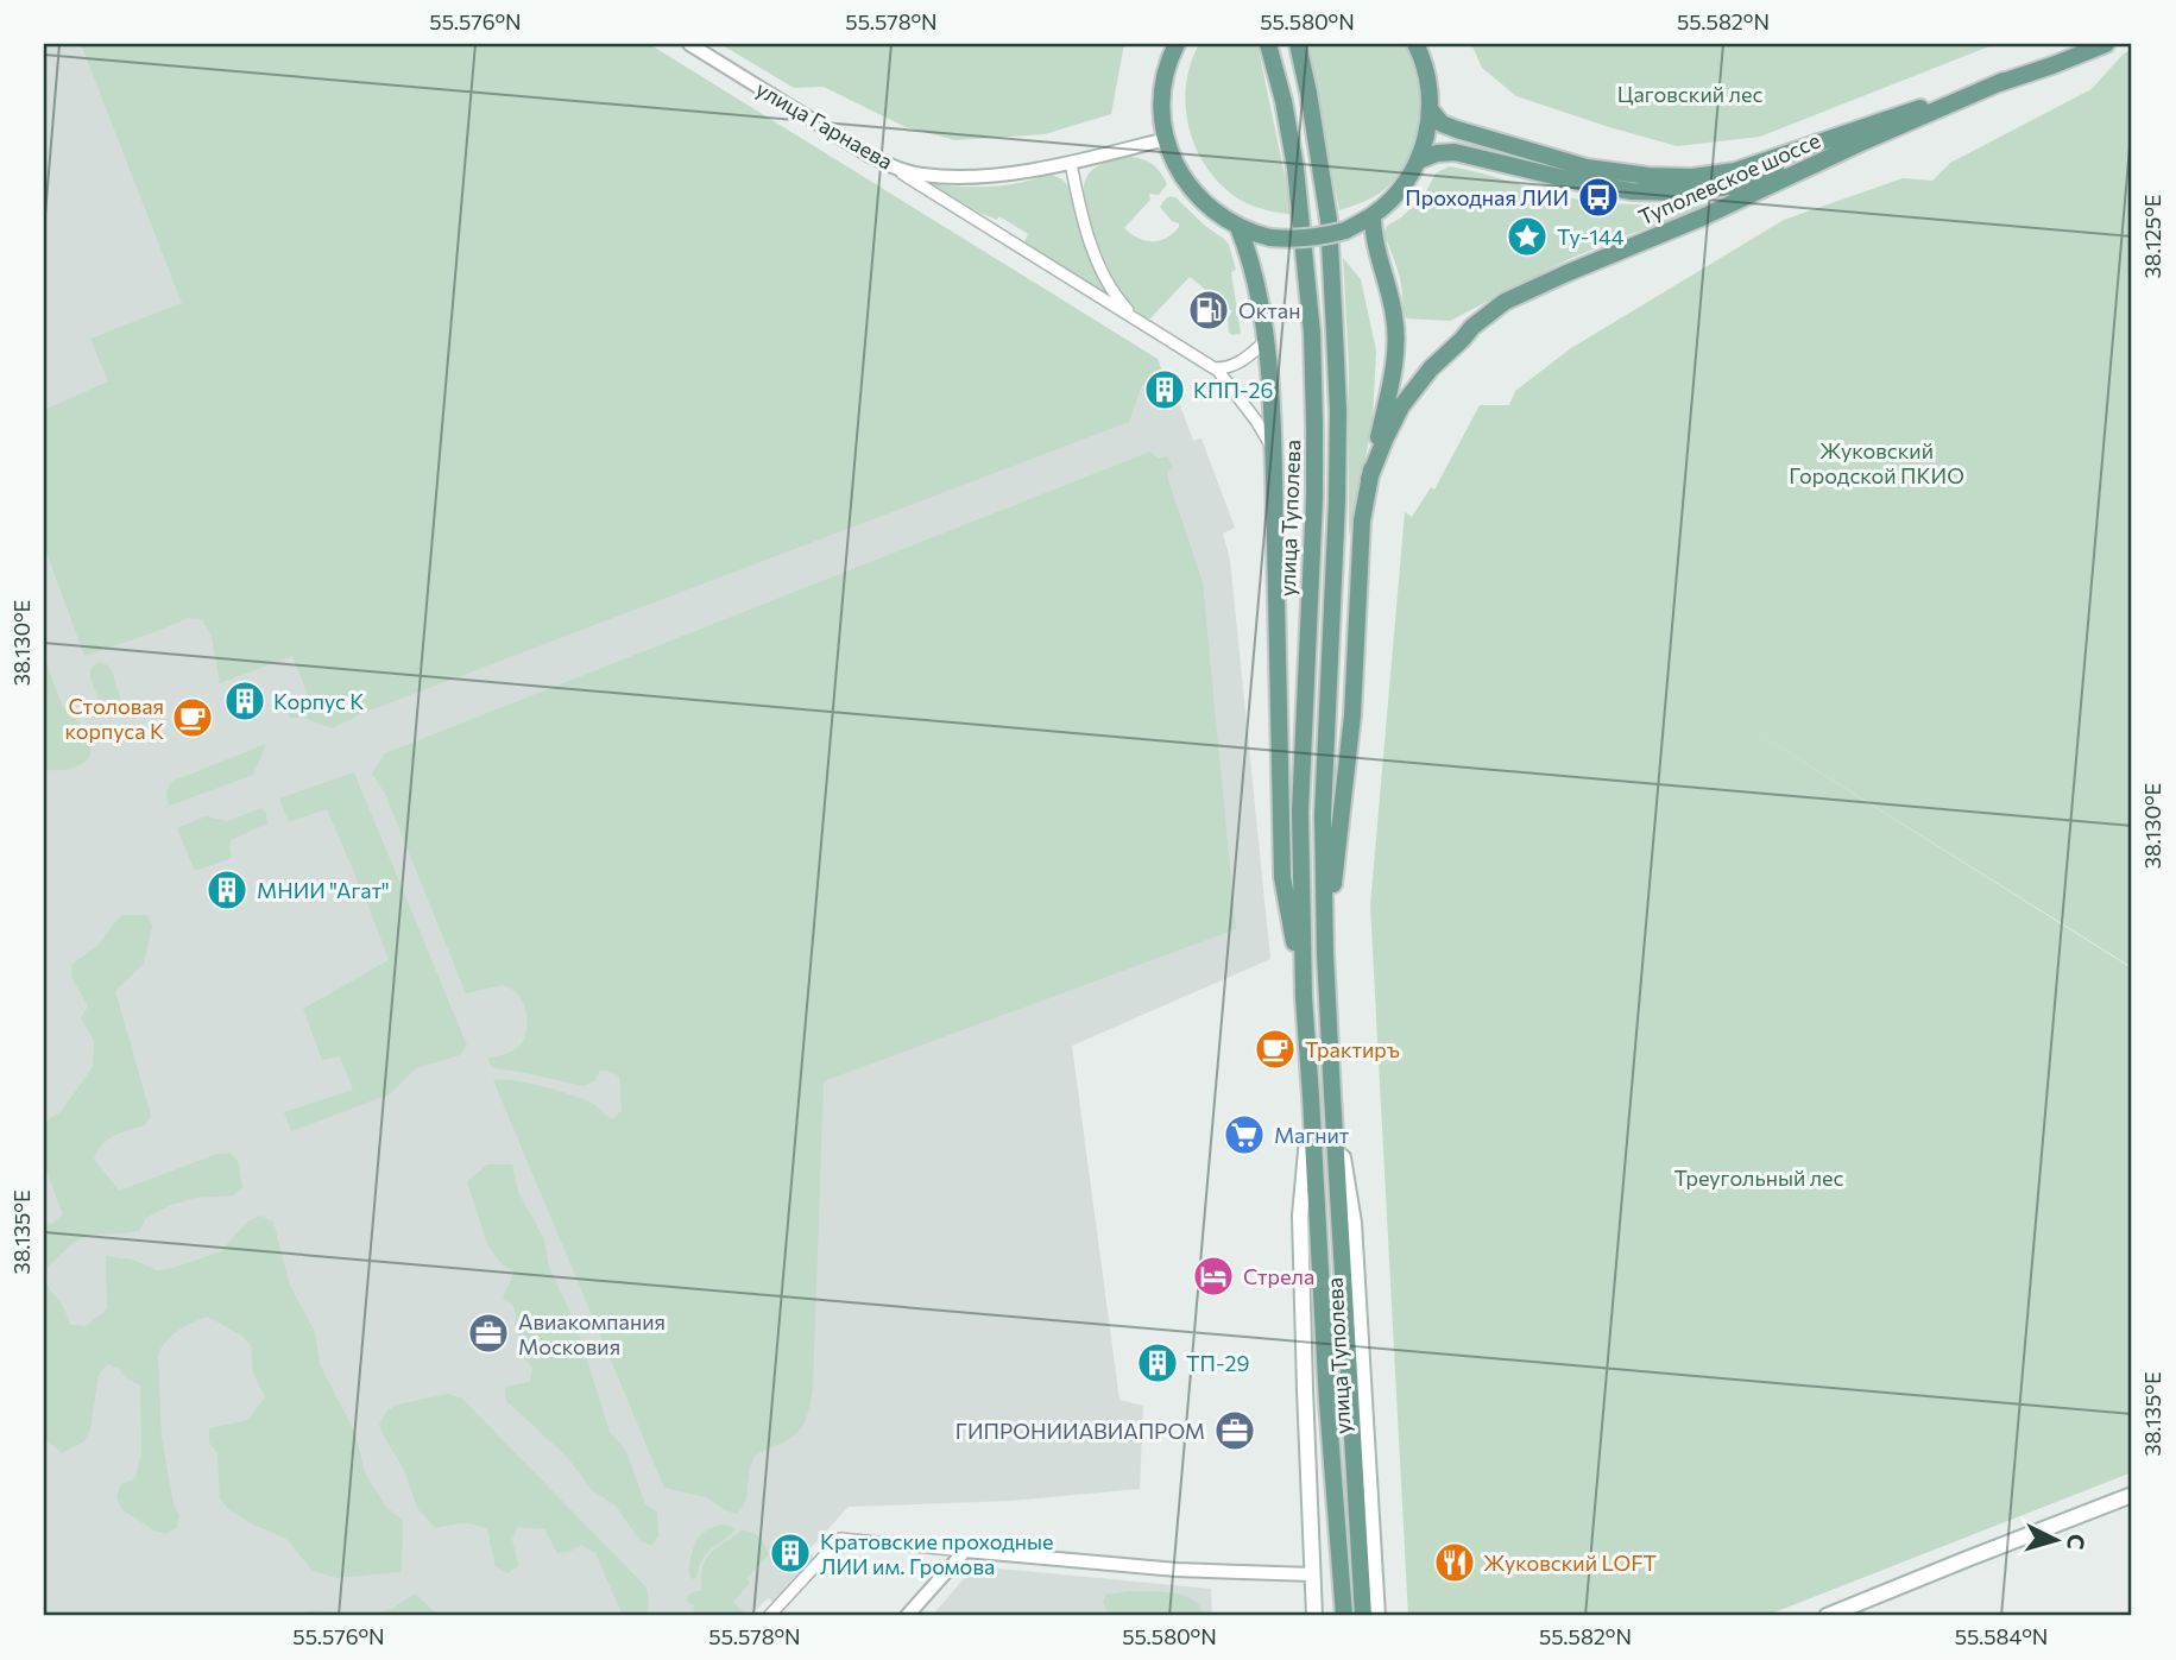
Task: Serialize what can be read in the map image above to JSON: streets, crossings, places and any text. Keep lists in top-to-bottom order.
{
  "streets": {
    "main road": ["Туполевское шоссе", "улица Туполева"],
    "street": ["улица Гарнаева"]
  },
  "crossings": [
    ["Туполевское шоссе", "улица Туполева"]
  ],
  "parks": ["Цаговский лес", "Жуковский Городской ПКИО", "Треугольный лес"],
  "places": {
    "bus stop": ["Проходная ЛИИ"],
    "place": ["Ty-144"],
    "fuel station": ["Октан"],
    "building": [
      "КПП-26",
      "Корпус К",
      "МНИИ \"Агат\"",
      "ТП-29",
      "Кратовские проходные ЛИИ им. Громова"
    ],
    "cafe": ["Столовая корпуса К", "Трактиръ"],
    "supermarket": ["Магнит"],
    "hotel": ["Стрела"],
    "office": ["Авиакомпания Московия", "ГИПРОНИИАВИАПРОМ"],
    "restaurant": ["Жуковский LOFT"]
  },
  "north": "right",
  "coordinates": [
    "55.576°N",
    "55.578°N",
    "55.580°N",
    "55.582°N",
    "38.125°E",
    "38.130°E",
    "38.135°E",
    "55.584°N"
  ]
}
